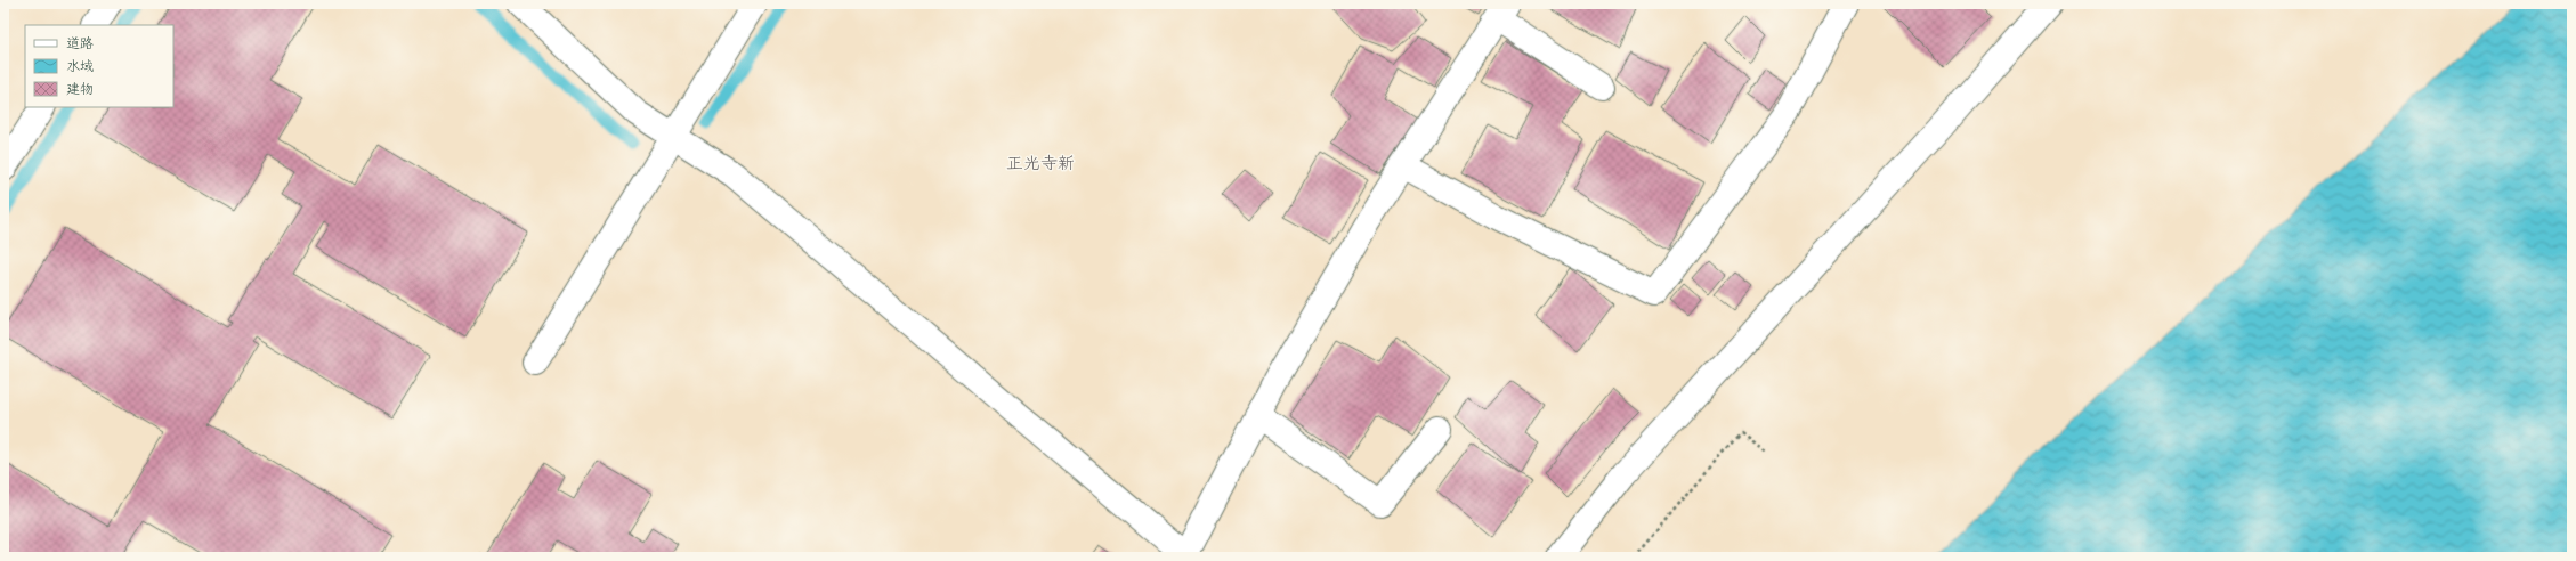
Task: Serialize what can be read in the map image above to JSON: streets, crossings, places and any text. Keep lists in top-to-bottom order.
{
  "districts": ["正光寺新"],
  "legend": ["道路", "水域", "建物"]
}
